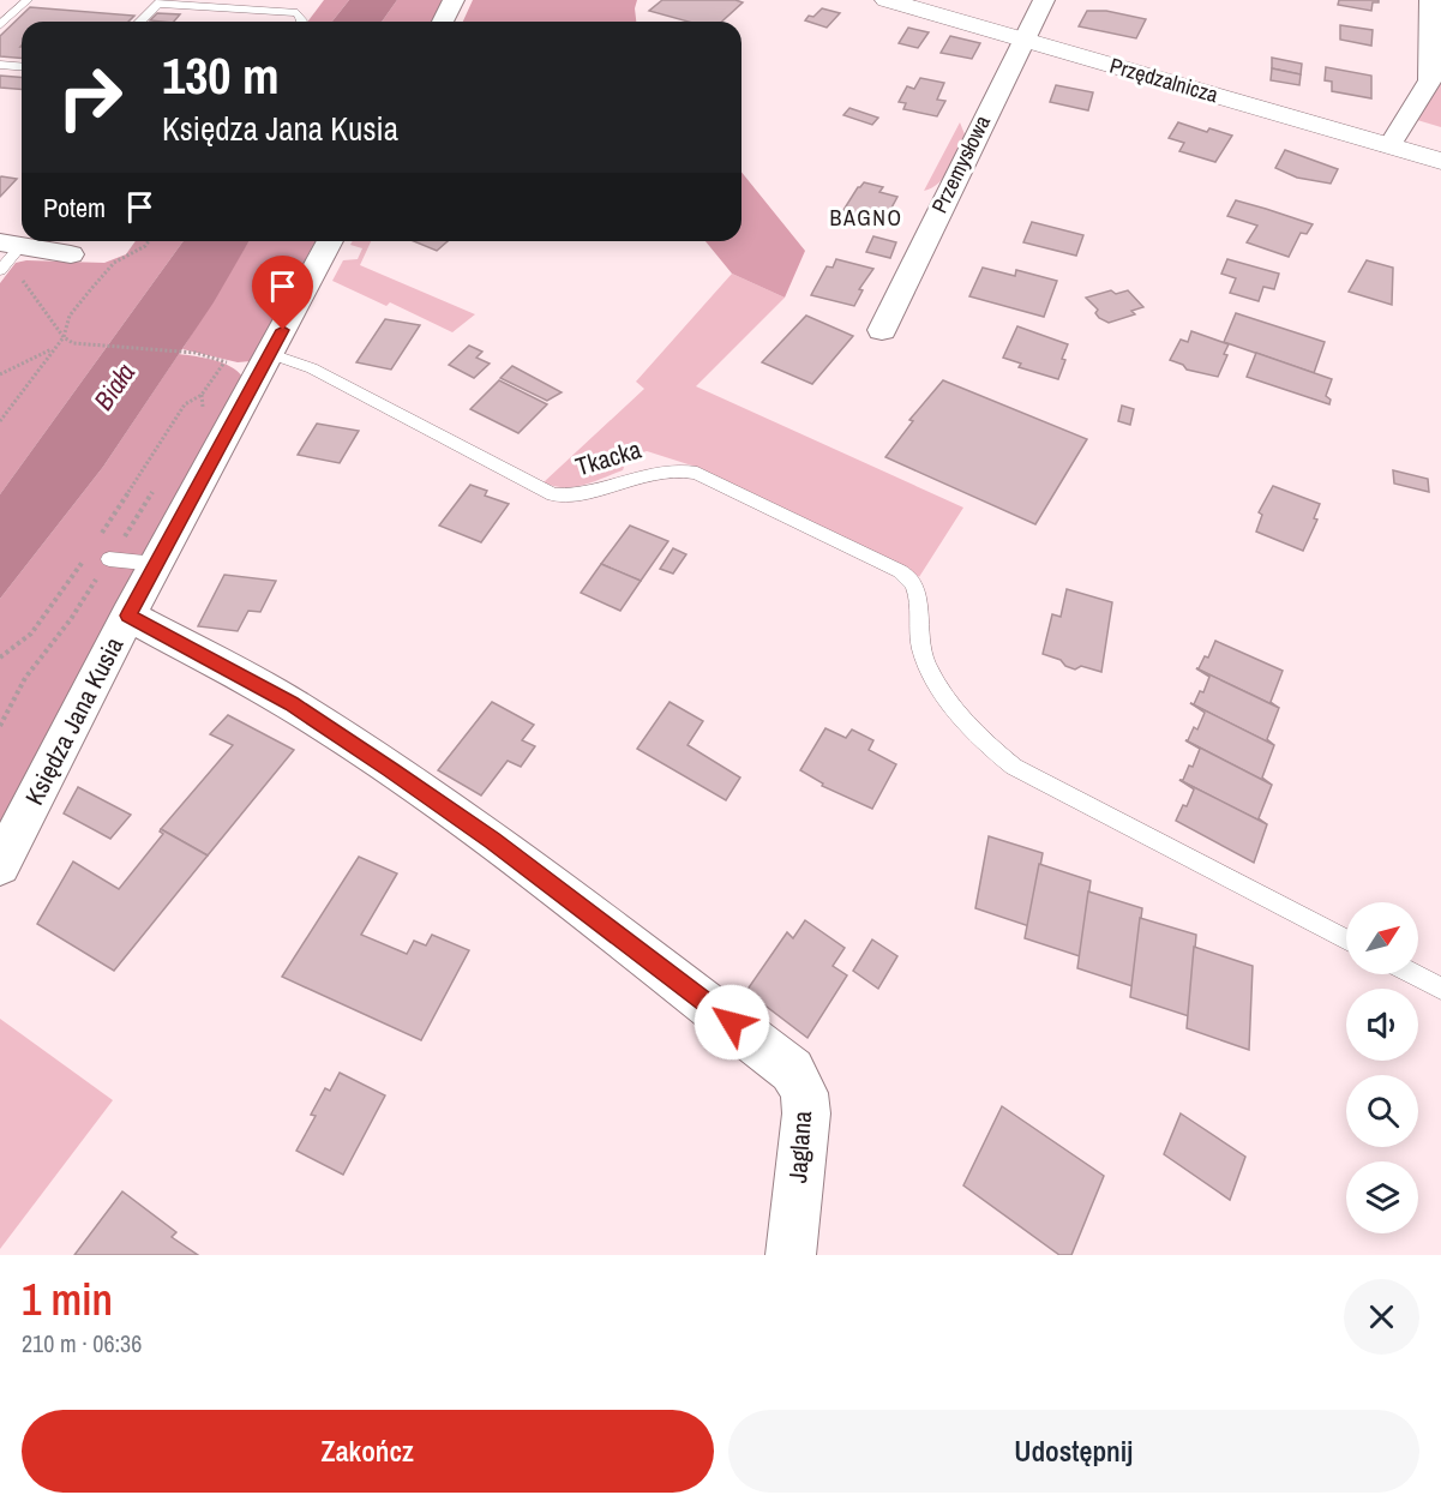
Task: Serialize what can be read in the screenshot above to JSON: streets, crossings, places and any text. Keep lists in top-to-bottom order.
{
  "streets": {
    "street": [
      "Przędzalnicza",
      "Przemysłowa",
      "Księdza Jana Kusia",
      "Jaglana"
    ],
    "lane": ["Tkacka"]
  },
  "crossings": [
    ["Przędzalnicza", "Przemysłowa"],
    ["Tkacka", "Księdza Jana Kusia"],
    ["Księdza Jana Kusia", "Jaglana"]
  ],
  "districts": ["BAGNO"],
  "water": ["Biała"],
  "north": "top right",
  "page": {
    "turn": ["130 m", "Księdza Jana Kusia"],
    "then": "Potem",
    "heading": ["1 min", "210 m · 06:36"],
    "buttons": ["Zakończ", "Udostępnij"]
  }
}
